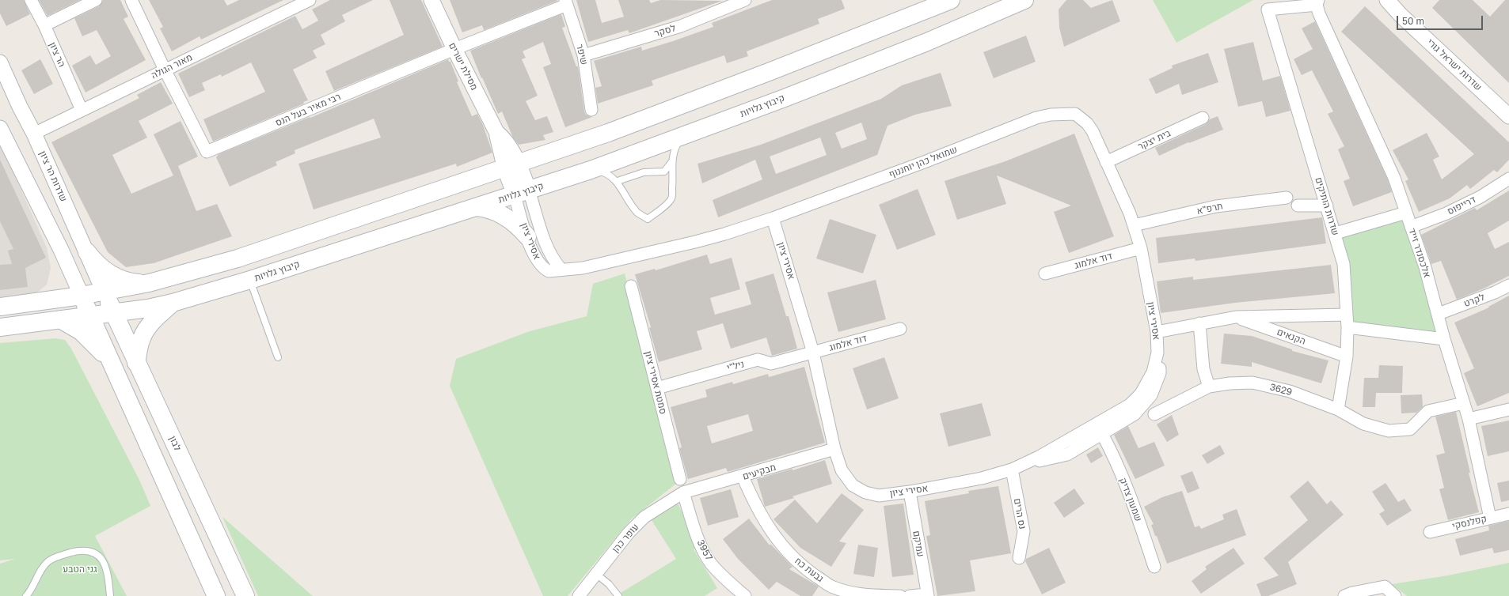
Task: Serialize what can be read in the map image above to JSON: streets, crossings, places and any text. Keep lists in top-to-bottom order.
{
  "streets": {
    "main road": ["קיבוץ גלויות", "לבון"],
    "street": [
      "לסקר",
      "הר ציון",
      "שיפר",
      "שדרות ישראל גורי",
      "מאור הגולה",
      "מסילת ישרים",
      "רבי מאיר בעל הנס",
      "בית יצקר",
      "שמואל כהן יוחננוף",
      "שדרות הר ציון",
      "דרייפוס",
      "שדרות הותיקים",
      "תרפ\"א",
      "אסירי ציון",
      "אלכסנדר זייד",
      "דוד אלמוג",
      "לקרט",
      "הקנאים",
      "ניל\"י",
      "סמטת אסירי ציון",
      "3629",
      "מבקיעים",
      "שמעון צדיק",
      "נס הרים",
      "קפלנסקי",
      "עופר כהן",
      "עמיקם",
      "3957",
      "גבעת כח"
    ]
  },
  "crossings": [
    ["לסקר", "שיפר"],
    ["הר ציון", "מאור הגולה"],
    ["שיפר", "רבי מאיר בעל הנס"],
    ["מאור הגולה", "רבי מאיר בעל הנס"],
    ["מאור הגולה", "שדרות הר ציון"],
    ["מסילת ישרים", "קיבוץ גלויות"],
    ["מסילת ישרים", "רבי מאיר בעל הנס"],
    ["מסילת ישרים", "אסירי ציון"],
    ["קיבוץ גלויות", "אסירי ציון"],
    ["קיבוץ גלויות", "לבון"],
    ["בית יצקר", "אסירי ציון"],
    ["שמואל כהן יוחננוף", "אסירי ציון"],
    ["שדרות הר ציון", "לבון"],
    ["דרייפוס", "אלכסנדר זייד"],
    ["שדרות הותיקים", "אלכסנדר זייד"],
    ["שדרות הותיקים", "הקנאים"],
    ["שדרות הותיקים", "3629"],
    ["תרפ\"א", "אסירי ציון"],
    ["אסירי ציון", "דוד אלמוג"],
    ["אסירי ציון", "הקנאים"],
    ["אסירי ציון", "ניל\"י"],
    ["אסירי ציון", "מבקיעים"],
    ["אסירי ציון", "נס הרים"],
    ["אסירי ציון", "עמיקם"],
    ["אלכסנדר זייד", "לקרט"],
    ["אלכסנדר זייד", "3629"],
    ["אלכסנדר זייד", "קפלנסקי"],
    ["דוד אלמוג", "ניל\"י"],
    ["ניל\"י", "סמטת אסירי ציון"],
    ["מבקיעים", "עופר כהן"],
    ["מבקיעים", "3957"],
    ["מבקיעים", "גבעת כח"],
    ["עופר כהן", "3957"]
  ],
  "parks": ["גני הטבע"],
  "scale_bar": "50 m"
}
